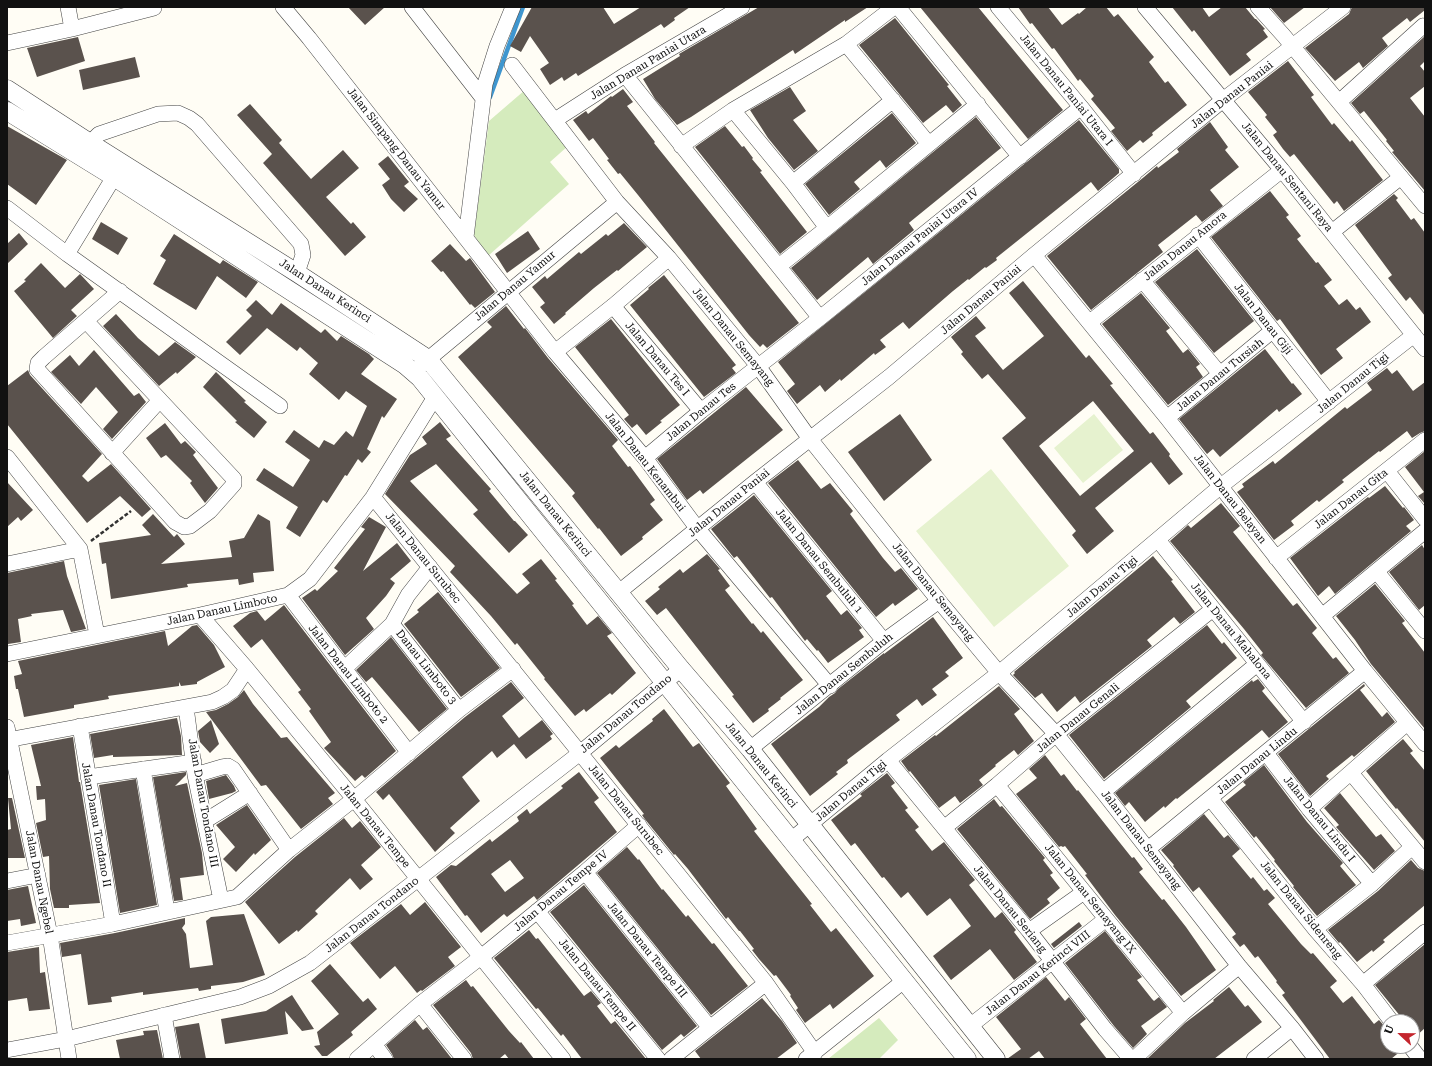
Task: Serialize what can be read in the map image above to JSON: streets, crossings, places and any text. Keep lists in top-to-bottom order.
{
  "streets": {
    "street": [
      "Jalan Danau Paniai Utara",
      "Jalan Danau Paniai Utara I",
      "Jalan Danau Paniai",
      "Jalan Simpang Danau Yamur",
      "Jalan Danau Sentani Raya",
      "Jalan Danau Paniai Utara IV",
      "Jalan Danau Amora",
      "Jalan Danau Yamur",
      "Jalan Danau Kerinci",
      "Jalan Danau Giji",
      "Jalan Danau Semayang",
      "Jalan Danau Tes I",
      "Jalan Danau Tursiah",
      "Jalan Danau Tigi",
      "Jalan Danau Tes",
      "Jalan Danau Kenambui",
      "Jalan Danau Belayan",
      "Jalan Danau Gita",
      "Jalan Danau Surubec",
      "Jalan Danau Sembuluh 1",
      "Jalan Danau Limboto",
      "Jalan Danau Mahalona",
      "Danau Limboto 3",
      "Jalan Danau Limboto 2",
      "Jalan Danau Sembuluh",
      "Jalan Danau Tondano",
      "Jalan Danau Genali",
      "Jalan Danau Lindu",
      "Jalan Danau Tondano III",
      "Jalan Danau Lindu I",
      "Jalan Danau Tondano II",
      "Jalan Danau Tempe",
      "Jalan Danau Ngebel",
      "Jalan Danau Tempe IV",
      "Jalan Danau Semayang IX",
      "Jalan Danau Seriang",
      "Jalan Danau Sidenreng",
      "Jalan Danau Tempe III",
      "Jalan Danau Kerinci VIII",
      "Jalan Danau Tempe II"
    ]
  },
  "crossings": [
    ["Jalan Danau Paniai Utara", "Jalan Danau Semayang"],
    ["Jalan Danau Paniai Utara I", "Jalan Danau Paniai"],
    ["Jalan Danau Paniai Utara I", "Jalan Danau Paniai Utara IV"],
    ["Jalan Danau Paniai", "Jalan Danau Sentani Raya"],
    ["Jalan Danau Paniai", "Jalan Danau Kerinci"],
    ["Jalan Danau Paniai", "Jalan Danau Semayang"],
    ["Jalan Danau Paniai", "Jalan Danau Kenambui"],
    ["Jalan Danau Paniai", "Jalan Danau Belayan"],
    ["Jalan Danau Paniai", "Jalan Danau Sembuluh 1"],
    ["Jalan Simpang Danau Yamur", "Jalan Danau Yamur"],
    ["Jalan Simpang Danau Yamur", "Jalan Danau Kenambui"],
    ["Jalan Danau Sentani Raya", "Jalan Danau Amora"],
    ["Jalan Danau Sentani Raya", "Jalan Danau Tigi"],
    ["Jalan Danau Paniai Utara IV", "Jalan Danau Semayang"],
    ["Jalan Danau Paniai Utara IV", "Jalan Danau Tes"],
    ["Jalan Danau Amora", "Jalan Danau Giji"],
    ["Jalan Danau Amora", "Jalan Danau Belayan"],
    ["Jalan Danau Yamur", "Jalan Danau Kerinci"],
    ["Jalan Danau Yamur", "Jalan Danau Semayang"],
    ["Jalan Danau Yamur", "Jalan Danau Kenambui"],
    ["Jalan Danau Kerinci", "Jalan Danau Tigi"],
    ["Jalan Danau Kerinci", "Jalan Danau Limboto"],
    ["Jalan Danau Kerinci", "Jalan Danau Sembuluh"],
    ["Jalan Danau Kerinci", "Jalan Danau Tondano"],
    ["Jalan Danau Kerinci", "Jalan Danau Kerinci VIII"],
    ["Jalan Danau Giji", "Jalan Danau Tursiah"],
    ["Jalan Danau Giji", "Jalan Danau Tigi"],
    ["Jalan Danau Semayang", "Jalan Danau Tigi"],
    ["Jalan Danau Semayang", "Jalan Danau Tes"],
    ["Jalan Danau Semayang", "Jalan Danau Sembuluh"],
    ["Jalan Danau Semayang", "Jalan Danau Genali"],
    ["Jalan Danau Semayang", "Jalan Danau Lindu"],
    ["Jalan Danau Tes I", "Jalan Danau Tes"],
    ["Jalan Danau Tursiah", "Jalan Danau Belayan"],
    ["Jalan Danau Tigi", "Jalan Danau Belayan"],
    ["Jalan Danau Tigi", "Jalan Danau Mahalona"],
    ["Jalan Danau Tigi", "Jalan Danau Seriang"],
    ["Jalan Danau Tes", "Jalan Danau Kenambui"],
    ["Jalan Danau Kenambui", "Jalan Danau Sembuluh"],
    ["Jalan Danau Belayan", "Jalan Danau Gita"],
    ["Jalan Danau Belayan", "Jalan Danau Lindu"],
    ["Jalan Danau Surubec", "Jalan Danau Limboto"],
    ["Jalan Danau Surubec", "Jalan Danau Tondano"],
    ["Jalan Danau Surubec", "Jalan Danau Tempe IV"],
    ["Jalan Danau Sembuluh 1", "Jalan Danau Sembuluh"],
    ["Jalan Danau Limboto", "Jalan Danau Limboto 2"],
    ["Jalan Danau Limboto", "Jalan Danau Tempe"],
    ["Jalan Danau Mahalona", "Jalan Danau Genali"],
    ["Jalan Danau Mahalona", "Jalan Danau Lindu"],
    ["Jalan Danau Tondano", "Jalan Danau Tempe"],
    ["Jalan Danau Tondano", "Jalan Danau Ngebel"],
    ["Jalan Danau Genali", "Jalan Danau Semayang IX"],
    ["Jalan Danau Genali", "Jalan Danau Seriang"],
    ["Jalan Danau Lindu", "Jalan Danau Lindu I"],
    ["Jalan Danau Lindu", "Jalan Danau Sidenreng"],
    ["Jalan Danau Tempe", "Jalan Danau Tempe IV"],
    ["Jalan Danau Tempe IV", "Jalan Danau Tempe III"],
    ["Jalan Danau Tempe IV", "Jalan Danau Tempe II"],
    ["Jalan Danau Semayang IX", "Jalan Danau Kerinci VIII"],
    ["Jalan Danau Seriang", "Jalan Danau Kerinci VIII"]
  ],
  "north": "left"
}
